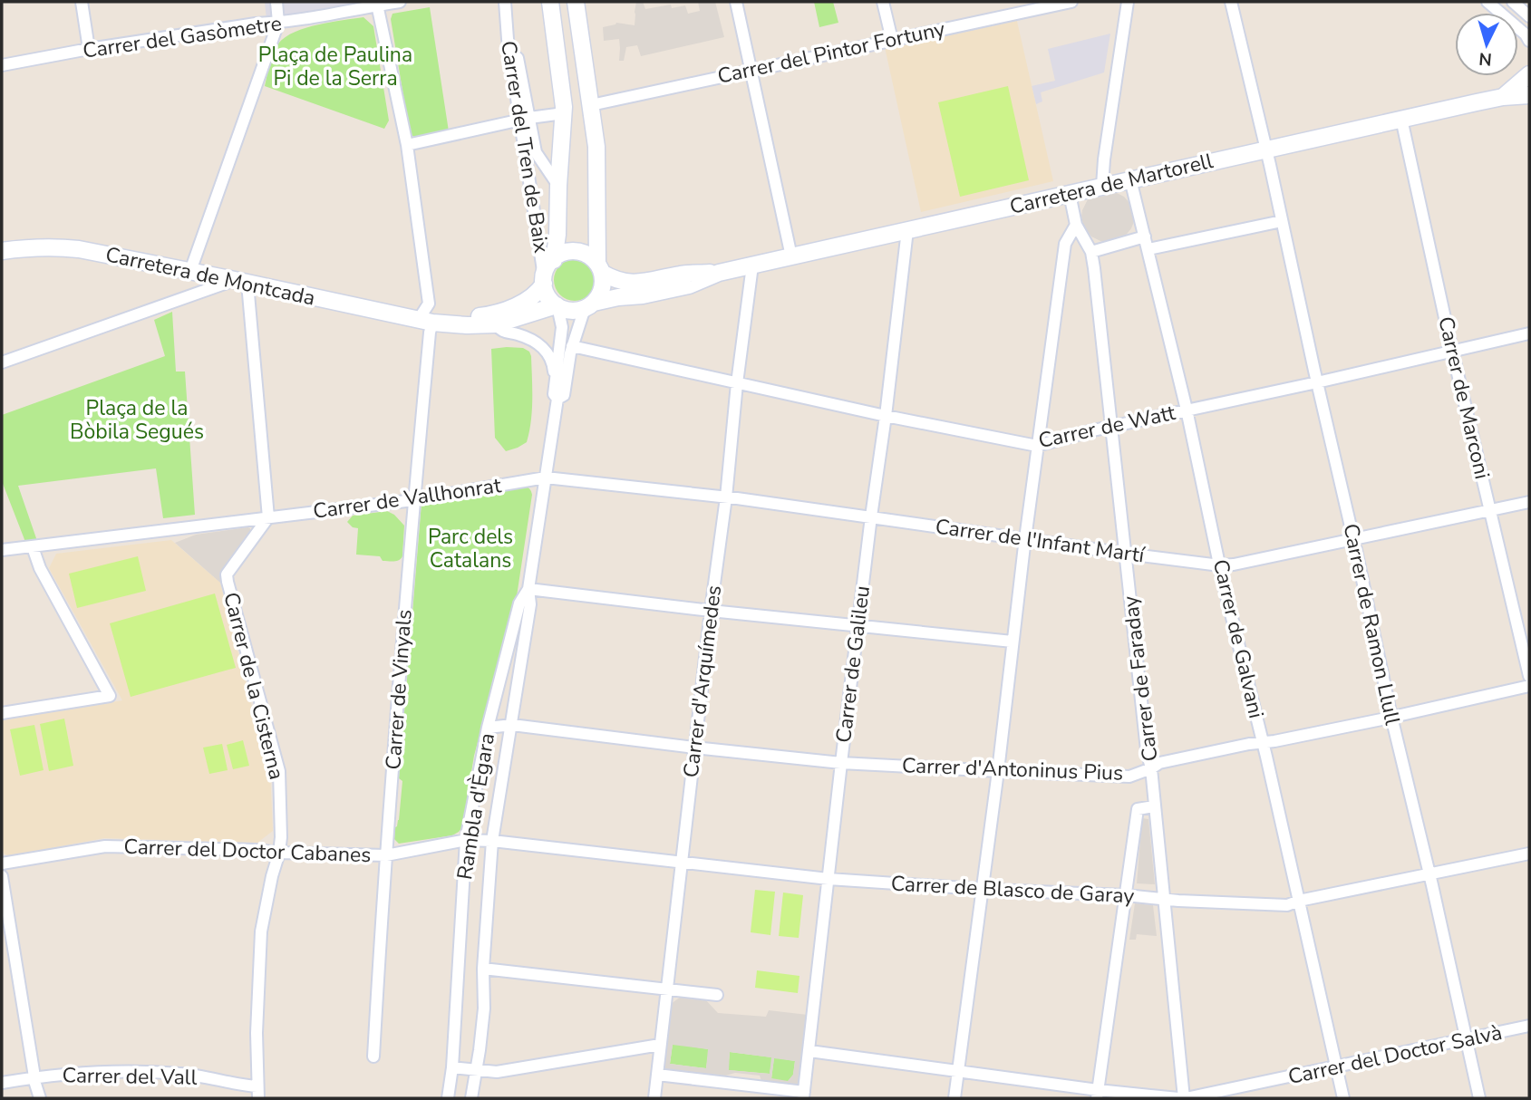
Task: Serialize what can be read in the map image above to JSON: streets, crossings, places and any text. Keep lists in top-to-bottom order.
{
  "streets": {
    "main road": ["Carretera de Martorell", "Carretera de Montcada"],
    "street": [
      "Carrer del Gasòmetre",
      "Carrer del Pintor Fortuny",
      "Carrer del Tren de Baix",
      "Carrer de Marconi",
      "Carrer de Watt",
      "Carrer de Vallhonrat",
      "Carrer de l'Infant Martí",
      "Carrer de Ramon Llull",
      "Carrer de Galvani",
      "Carrer de Galileu",
      "Carrer de Faraday",
      "Carrer d'Arquímedes",
      "Carrer de la Cisterna",
      "Carrer de Vinyals",
      "Carrer d'Antoninus Pius",
      "Rambla d'Ègara",
      "Carrer del Doctor Cabanes",
      "Carrer de Blasco de Garay",
      "Carrer del Doctor Salvà",
      "Carrer del Vall"
    ]
  },
  "crossings": [
    ["Carrer del Gasòmetre", "Carrer de Vinyals"],
    ["Carrer del Tren de Baix", "Carretera de Martorell"],
    ["Carrer del Tren de Baix", "Carretera de Montcada"],
    ["Carrer del Tren de Baix", "Rambla d'Ègara"],
    ["Carretera de Martorell", "Carretera de Montcada"],
    ["Carretera de Martorell", "Carrer de Marconi"],
    ["Carretera de Martorell", "Carrer de Ramon Llull"],
    ["Carretera de Martorell", "Carrer de Galvani"],
    ["Carretera de Martorell", "Carrer de Galileu"],
    ["Carretera de Martorell", "Carrer d'Arquímedes"],
    ["Carretera de Martorell", "Rambla d'Ègara"],
    ["Carretera de Montcada", "Carrer de Vinyals"],
    ["Carretera de Montcada", "Rambla d'Ègara"],
    ["Carrer de Marconi", "Carrer de Watt"],
    ["Carrer de Marconi", "Carrer de l'Infant Martí"],
    ["Carrer de Watt", "Carrer de Ramon Llull"],
    ["Carrer de Watt", "Carrer de Galvani"],
    ["Carrer de Watt", "Carrer de Galileu"],
    ["Carrer de Watt", "Carrer de Faraday"],
    ["Carrer de Watt", "Carrer d'Arquímedes"],
    ["Carrer de Watt", "Rambla d'Ègara"],
    ["Carrer de Vallhonrat", "Carrer de l'Infant Martí"],
    ["Carrer de Vallhonrat", "Carrer de la Cisterna"],
    ["Carrer de Vallhonrat", "Carrer de Vinyals"],
    ["Carrer de Vallhonrat", "Rambla d'Ègara"],
    ["Carrer de l'Infant Martí", "Carrer de Ramon Llull"],
    ["Carrer de l'Infant Martí", "Carrer de Galvani"],
    ["Carrer de l'Infant Martí", "Carrer de Galileu"],
    ["Carrer de l'Infant Martí", "Carrer de Faraday"],
    ["Carrer de l'Infant Martí", "Carrer d'Arquímedes"],
    ["Carrer de l'Infant Martí", "Rambla d'Ègara"],
    ["Carrer de Ramon Llull", "Carrer d'Antoninus Pius"],
    ["Carrer de Ramon Llull", "Carrer de Blasco de Garay"],
    ["Carrer de Ramon Llull", "Carrer del Doctor Salvà"],
    ["Carrer de Galvani", "Carrer d'Antoninus Pius"],
    ["Carrer de Galvani", "Carrer de Blasco de Garay"],
    ["Carrer de Galvani", "Carrer del Doctor Salvà"],
    ["Carrer de Galileu", "Carrer d'Antoninus Pius"],
    ["Carrer de Galileu", "Carrer de Blasco de Garay"],
    ["Carrer de Faraday", "Carrer d'Antoninus Pius"],
    ["Carrer de Faraday", "Carrer de Blasco de Garay"],
    ["Carrer de Faraday", "Carrer del Doctor Salvà"],
    ["Carrer d'Arquímedes", "Carrer d'Antoninus Pius"],
    ["Carrer d'Arquímedes", "Carrer de Blasco de Garay"],
    ["Carrer de la Cisterna", "Carrer del Doctor Cabanes"],
    ["Carrer de la Cisterna", "Carrer del Vall"],
    ["Carrer de Vinyals", "Carrer del Doctor Cabanes"],
    ["Carrer d'Antoninus Pius", "Rambla d'Ègara"],
    ["Rambla d'Ègara", "Carrer del Doctor Cabanes"],
    ["Rambla d'Ègara", "Carrer de Blasco de Garay"],
    ["Carrer del Doctor Cabanes", "Carrer de Blasco de Garay"]
  ],
  "parks": ["Plaça de Paulina Pi de la Serra", "Plaça de la Bòbila Segués", "Parc dels Catalans"],
  "north": "bottom"
}
